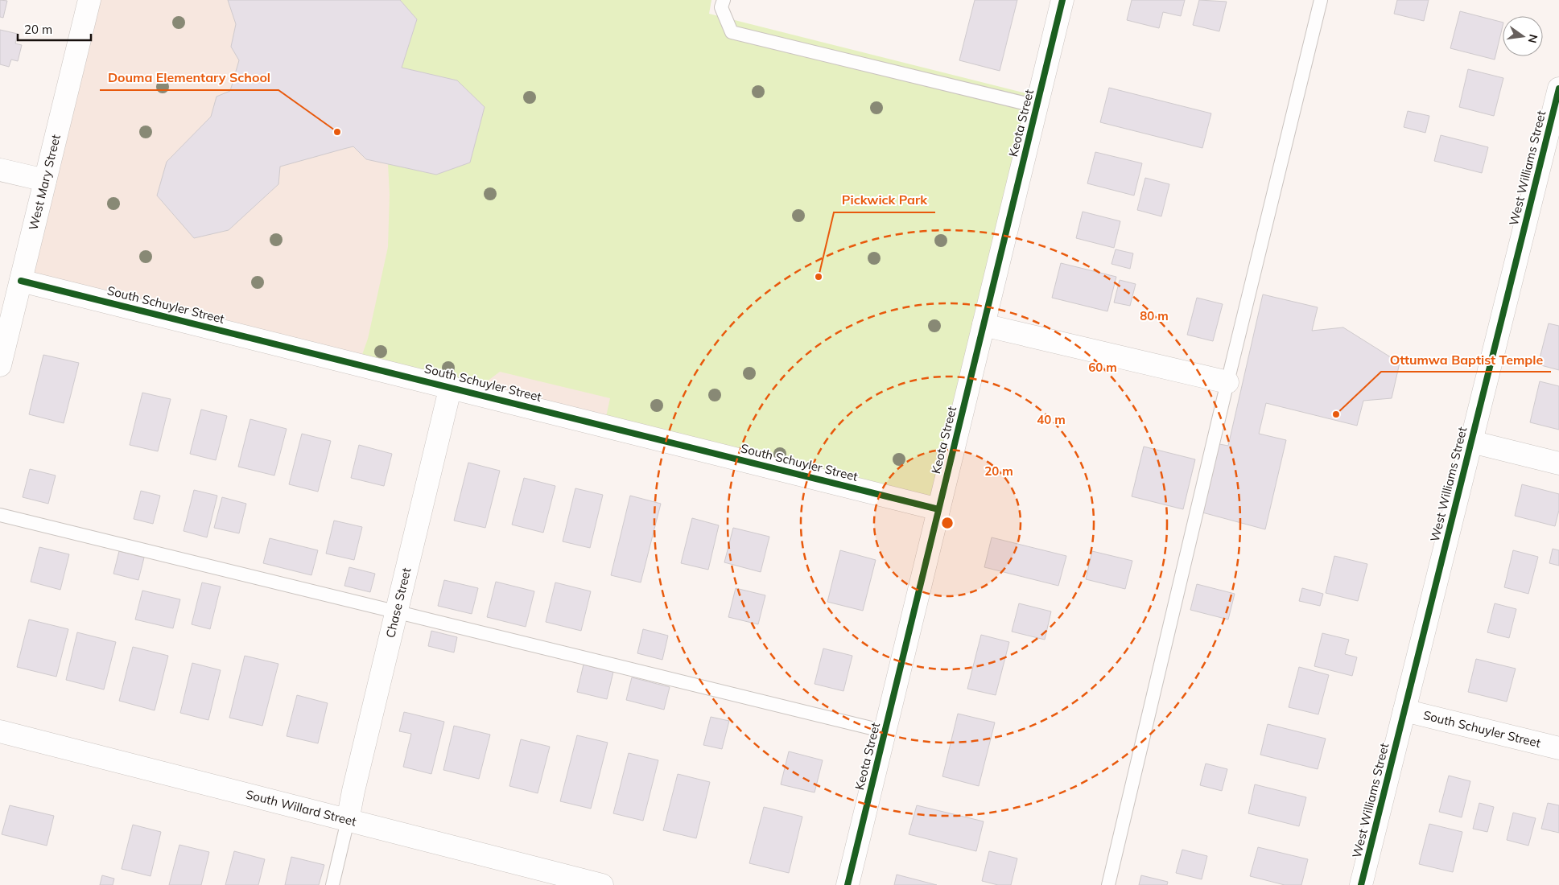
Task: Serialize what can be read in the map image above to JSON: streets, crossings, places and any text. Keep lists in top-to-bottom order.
{
  "streets": {
    "street": [
      "Keota Street",
      "West Williams Street",
      "West Mary Street",
      "South Schuyler Street",
      "Chase Street",
      "South Willard Street"
    ]
  },
  "crossings": [
    ["Keota Street", "South Schuyler Street"],
    ["West Williams Street", "South Schuyler Street"],
    ["West Mary Street", "South Schuyler Street"],
    ["South Schuyler Street", "Chase Street"],
    ["Chase Street", "South Willard Street"]
  ],
  "places": ["Douma Elementary School", "Pickwick Park", "Ottumwa Baptist Temple"],
  "scale_bar": "20 m",
  "north": "right",
  "rings": [
    "80 m",
    "60 m",
    "40 m",
    "20 m"
  ]
}
